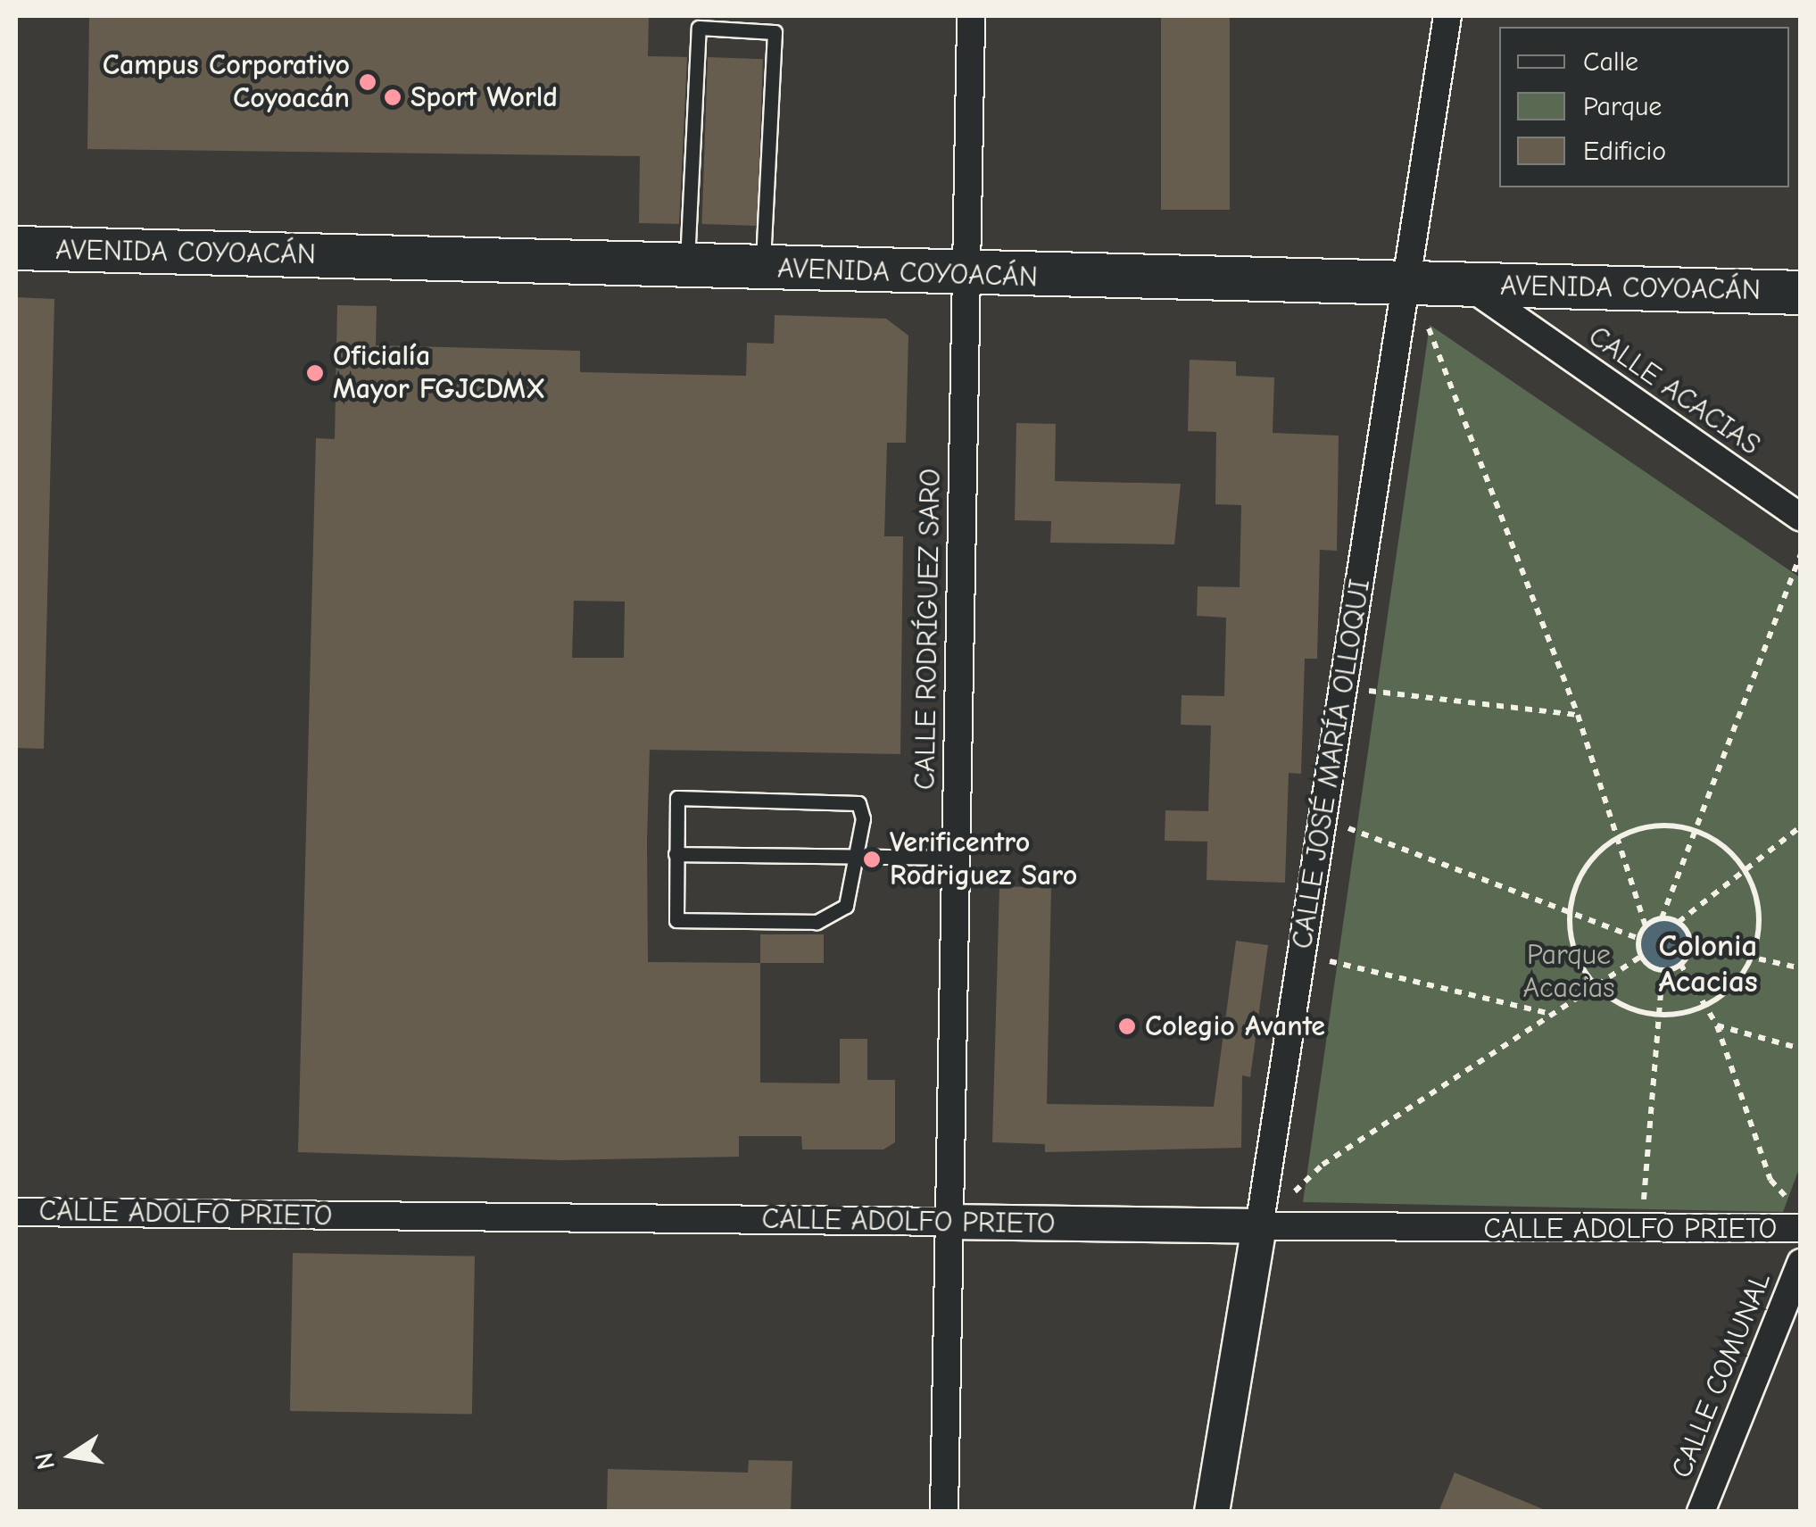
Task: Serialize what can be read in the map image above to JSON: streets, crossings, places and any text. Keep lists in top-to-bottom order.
{
  "streets": {
    "main road": ["AVENIDA COYOACÁN"],
    "street": [
      "CALLE ACACIAS",
      "CALLE RODRÍGUEZ SARO",
      "CALLE JOSÉ MARÍA OLLOQUI",
      "CALLE ADOLFO PRIETO",
      "CALLE COMUNAL"
    ]
  },
  "crossings": [
    ["AVENIDA COYOACÁN", "CALLE ACACIAS"],
    ["AVENIDA COYOACÁN", "CALLE RODRÍGUEZ SARO"],
    ["AVENIDA COYOACÁN", "CALLE JOSÉ MARÍA OLLOQUI"],
    ["CALLE RODRÍGUEZ SARO", "CALLE ADOLFO PRIETO"],
    ["CALLE JOSÉ MARÍA OLLOQUI", "CALLE ADOLFO PRIETO"]
  ],
  "districts": ["Colonia Acacias"],
  "parks": ["Parque Acacias"],
  "places": [
    "Campus Corporativo Coyoacán",
    "Sport World",
    "Oficialía Mayor FGJCDMX",
    "Verificentro Rodriguez Saro",
    "Colegio Avante"
  ],
  "legend": ["Calle", "Parque", "Edificio"],
  "north": "left"
}
